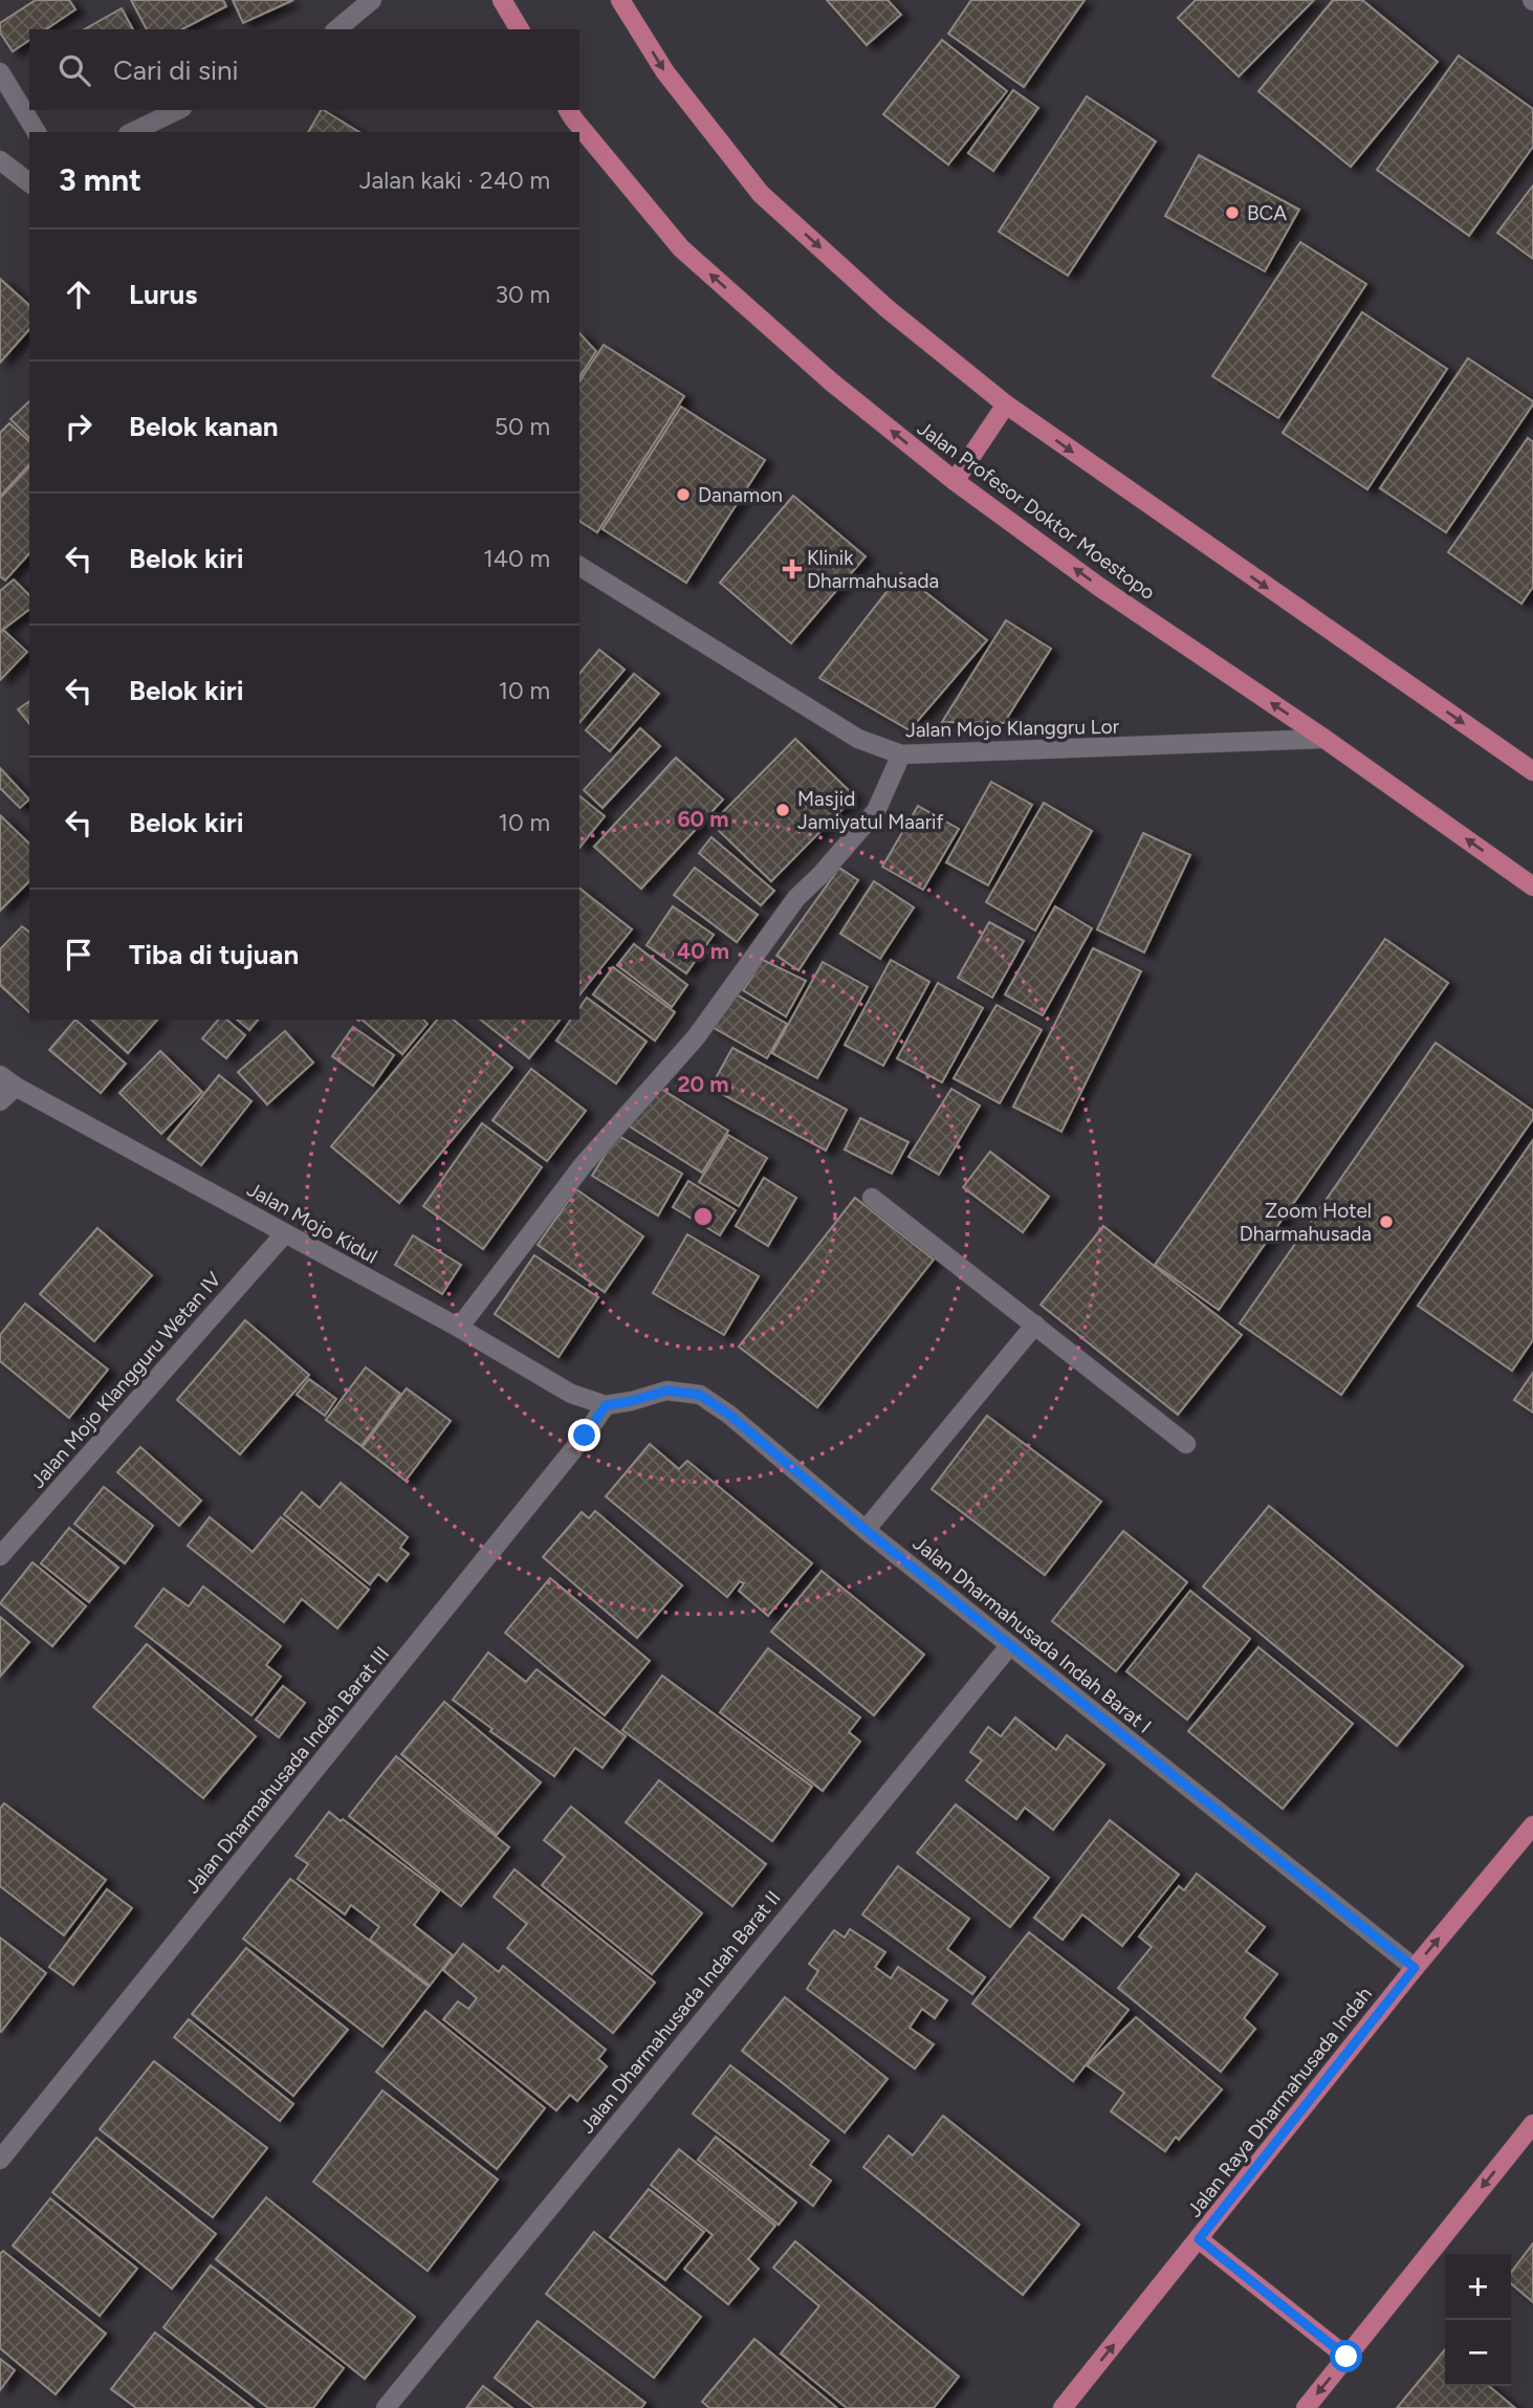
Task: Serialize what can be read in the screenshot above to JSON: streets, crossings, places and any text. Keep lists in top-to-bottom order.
{
  "streets": {
    "main road": ["Jalan Profesor Doktor Moestopo", "Jalan Raya Dharmahusada Indah"],
    "street": [
      "Jalan Mojo Klanggru Lor",
      "Jalan Mojo Kidul",
      "Jalan Mojo Klangguru Wetan IV",
      "Jalan Dharmahusada Indah Barat I",
      "Jalan Dharmahusada Indah Barat III",
      "Jalan Dharmahusada Indah Barat II"
    ]
  },
  "crossings": [
    ["Jalan Profesor Doktor Moestopo", "Jalan Mojo Klanggru Lor"],
    ["Jalan Mojo Kidul", "Jalan Mojo Klangguru Wetan IV"],
    ["Jalan Mojo Kidul", "Jalan Dharmahusada Indah Barat I"],
    ["Jalan Mojo Kidul", "Jalan Dharmahusada Indah Barat III"],
    ["Jalan Dharmahusada Indah Barat I", "Jalan Dharmahusada Indah Barat III"],
    ["Jalan Dharmahusada Indah Barat I", "Jalan Dharmahusada Indah Barat II"],
    ["Jalan Dharmahusada Indah Barat I", "Jalan Raya Dharmahusada Indah"]
  ],
  "one_way": ["Jalan Raya Dharmahusada Indah"],
  "places": {
    "other": [
      "BCA",
      "Danamon",
      "Masjid Jamiyatul Maarif",
      "Zoom Hotel Dharmahusada"
    ],
    "health": ["Klinik Dharmahusada"]
  },
  "page": {
    "search": "Cari di sini",
    "heading": ["3 mnt", "Jalan kaki · 240 m"],
    "list": [
      ["Lurus", "30 m"],
      ["Belok kanan", "50 m"],
      ["Belok kiri", "140 m"],
      ["Belok kiri", "10 m"],
      ["Belok kiri", "10 m"],
      "Tiba di tujuan"
    ],
    "map_buttons": ["+", "−"]
  },
  "rings": ["60 m", "40 m", "20 m"]
}
